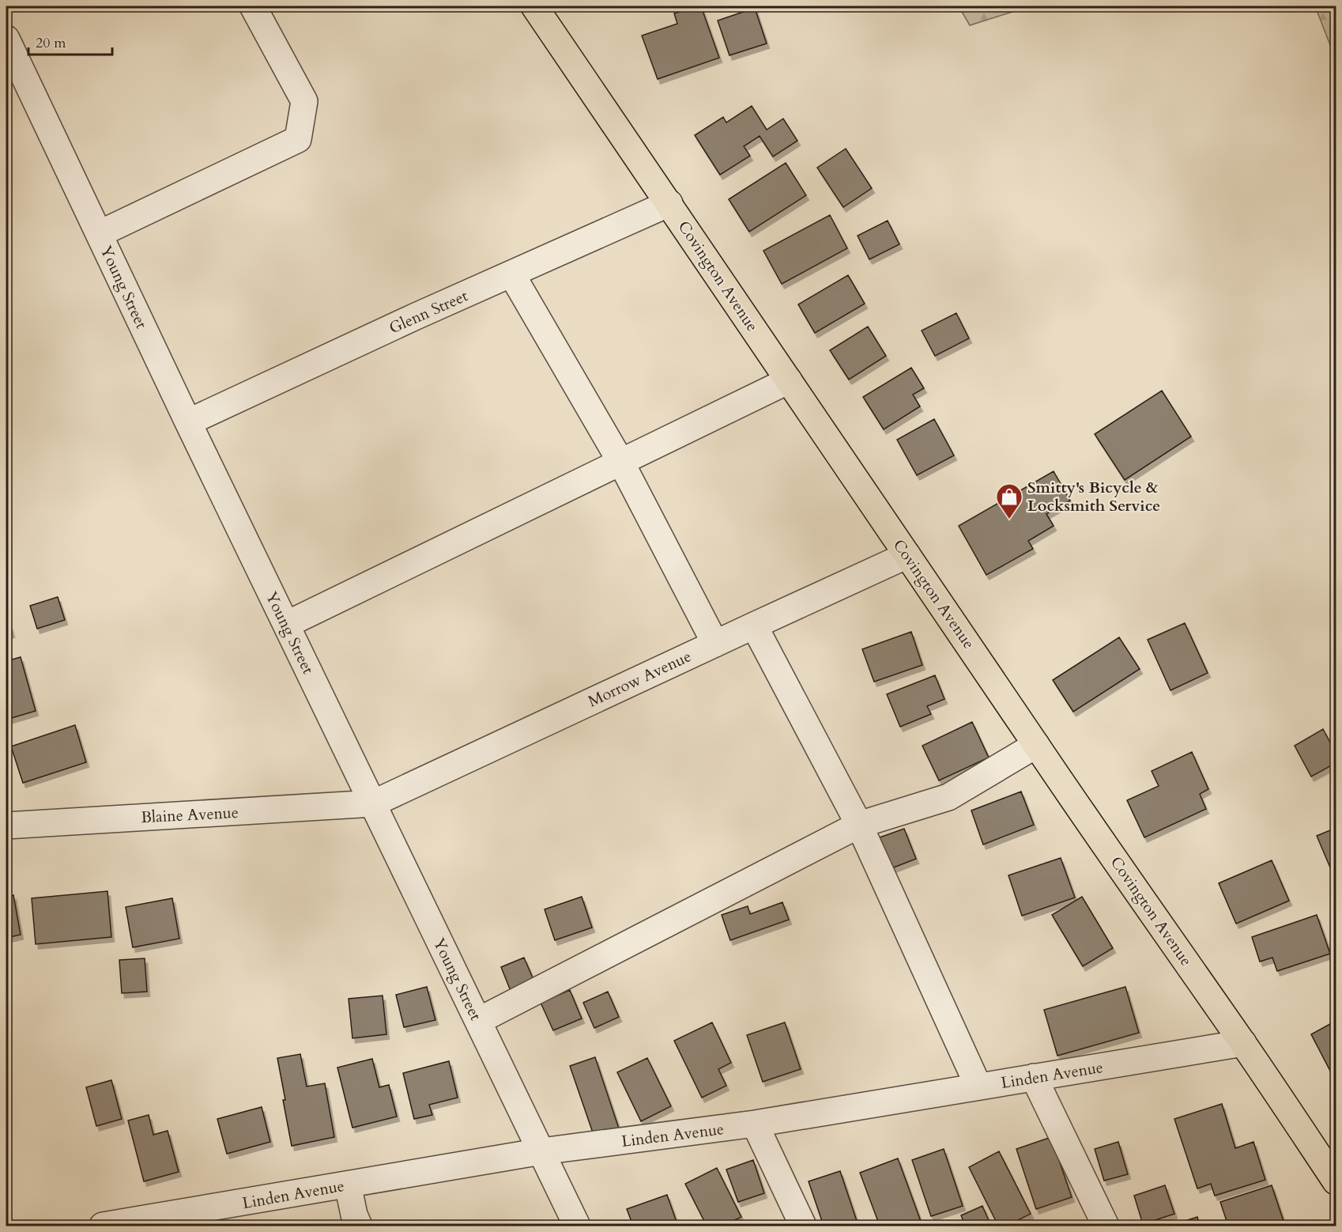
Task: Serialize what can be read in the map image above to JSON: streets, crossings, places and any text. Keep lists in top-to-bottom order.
{
  "streets": {
    "main road": ["Covington Avenue"],
    "street": [
      "Young Street",
      "Glenn Street",
      "Morrow Avenue",
      "Blaine Avenue",
      "Linden Avenue"
    ]
  },
  "crossings": [
    ["Covington Avenue", "Glenn Street"],
    ["Covington Avenue", "Morrow Avenue"],
    ["Covington Avenue", "Linden Avenue"],
    ["Young Street", "Glenn Street"],
    ["Young Street", "Morrow Avenue"],
    ["Young Street", "Blaine Avenue"],
    ["Young Street", "Linden Avenue"],
    ["Morrow Avenue", "Blaine Avenue"]
  ],
  "places": {
    "shop": ["Smitty's Bicycle & Locksmith Service"]
  },
  "scale_bar": "20 m"
}
